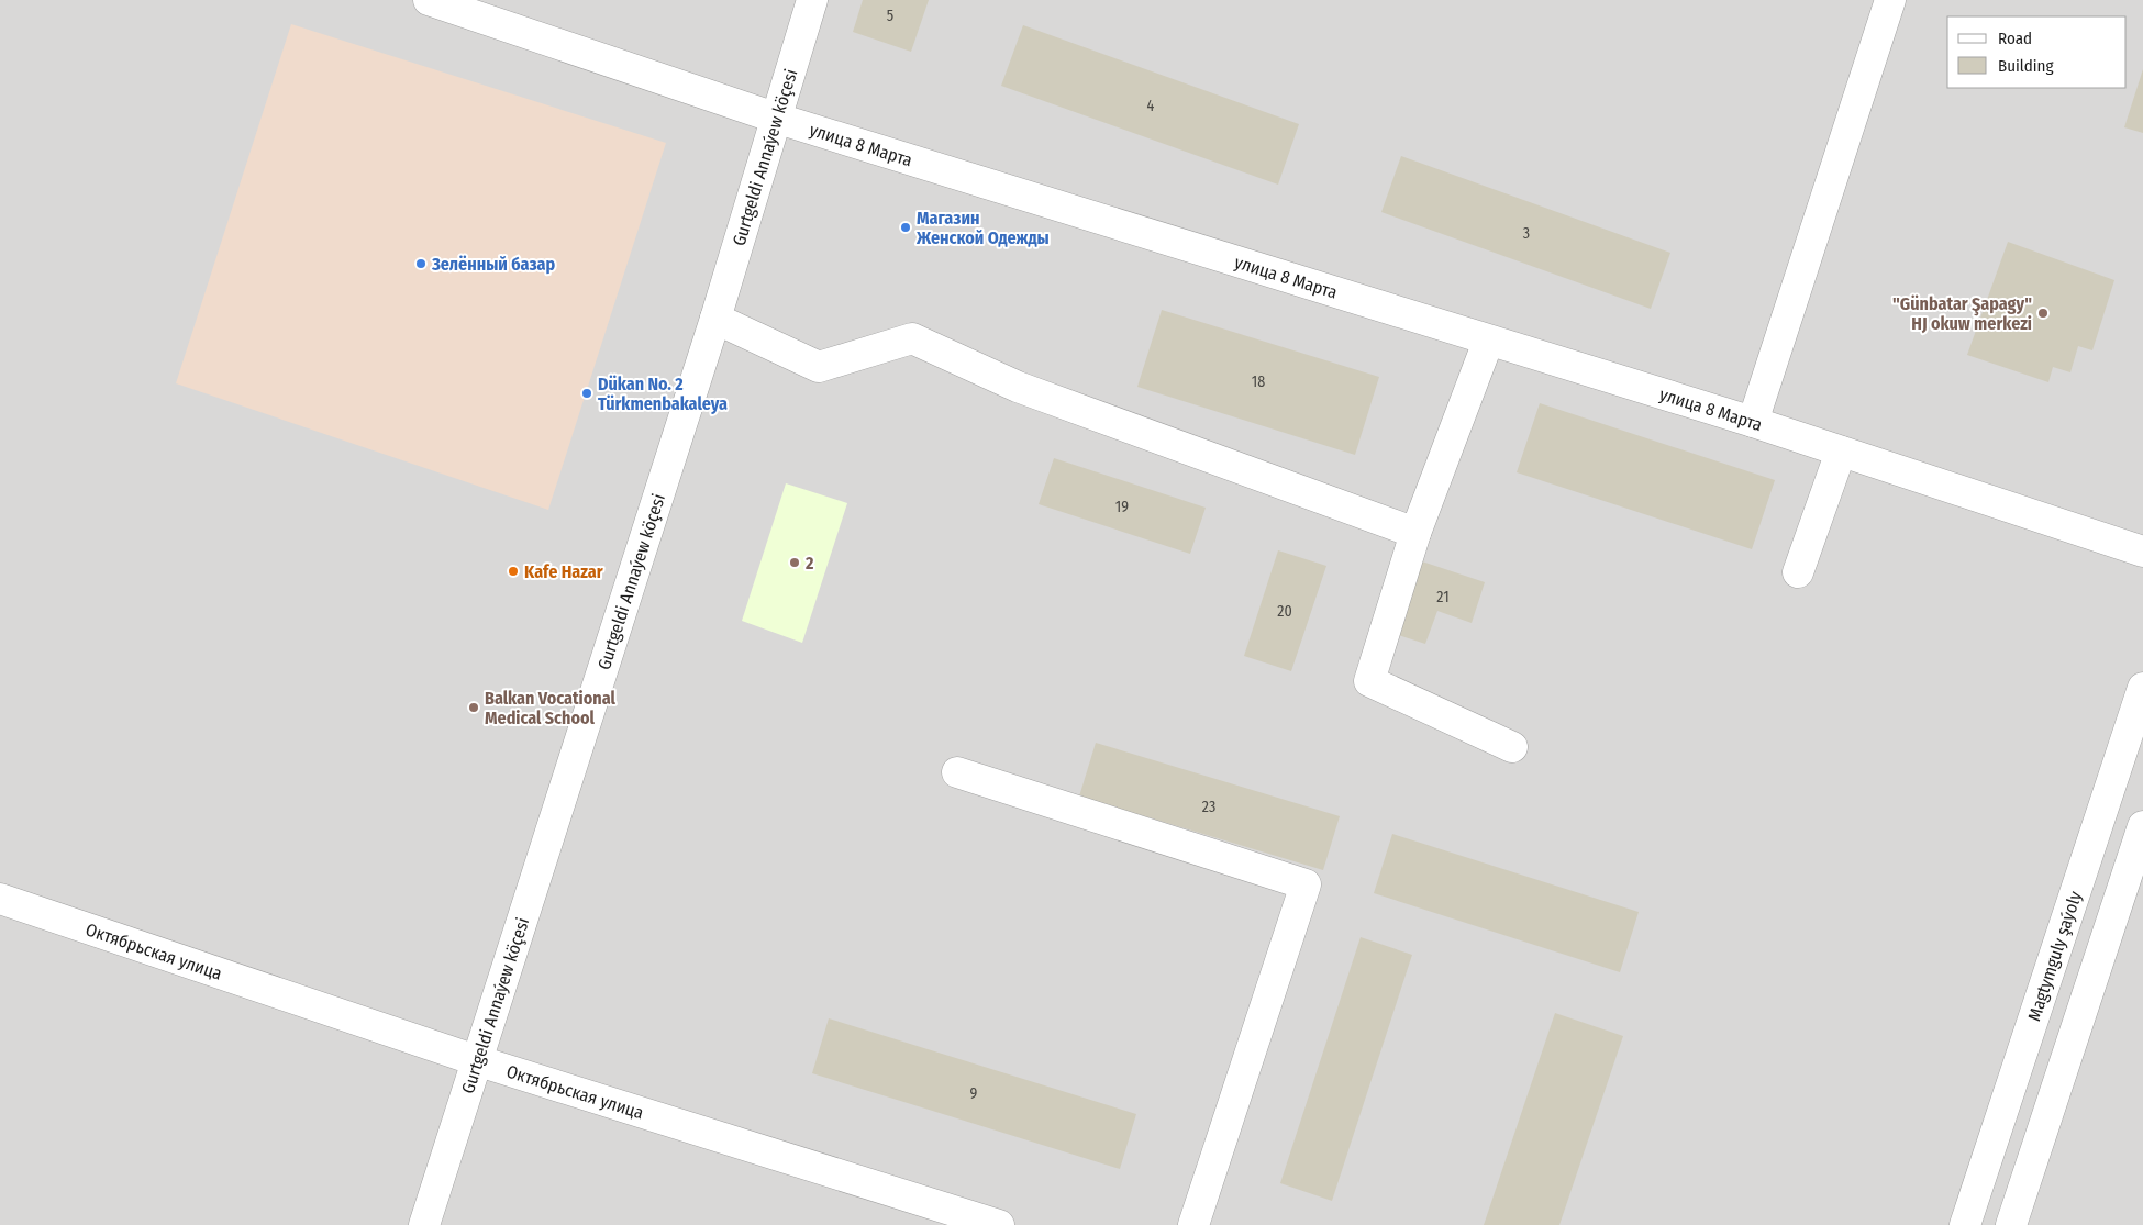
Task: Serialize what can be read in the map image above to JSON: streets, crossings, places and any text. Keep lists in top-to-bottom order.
{
  "streets": {
    "street": [
      "улица 8 Марта",
      "Gurtgeldi Annaýew köçesi",
      "Октябрьская улица",
      "Magtymguly şaýoly"
    ]
  },
  "crossings": [
    ["улица 8 Марта", "Gurtgeldi Annaýew köçesi"],
    ["Gurtgeldi Annaýew köçesi", "Октябрьская улица"]
  ],
  "places": [
    "Магазин Женской Одежды",
    "Зелённый базар",
    "\"Günbatar Şapagy\" HJ okuw merkezi",
    "Dükan No. 2 Türkmenbakaleya",
    "2",
    "Kafe Hazar",
    "Balkan Vocational Medical School"
  ],
  "house_numbers": [
    "5",
    "4",
    "3",
    "18",
    "19",
    "21",
    "20",
    "23",
    "9"
  ],
  "legend": ["Road", "Building"]
}
